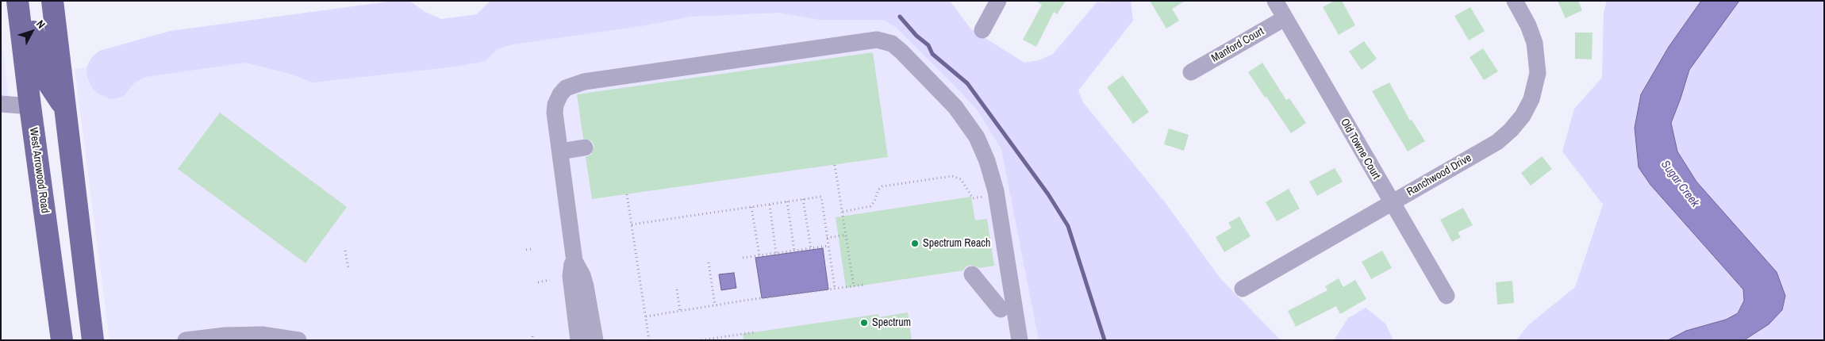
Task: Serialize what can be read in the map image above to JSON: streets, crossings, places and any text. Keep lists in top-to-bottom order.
{
  "streets": {
    "main road": ["West Arrowood Road"],
    "street": ["Manford Court", "Old Towne Court", "Ranchwood Drive"]
  },
  "crossings": [
    ["Manford Court", "Old Towne Court"],
    ["Old Towne Court", "Ranchwood Drive"]
  ],
  "water": ["Sugar Creek"],
  "places": ["Spectrum Reach", "Spectrum"],
  "north": "top right"
}
